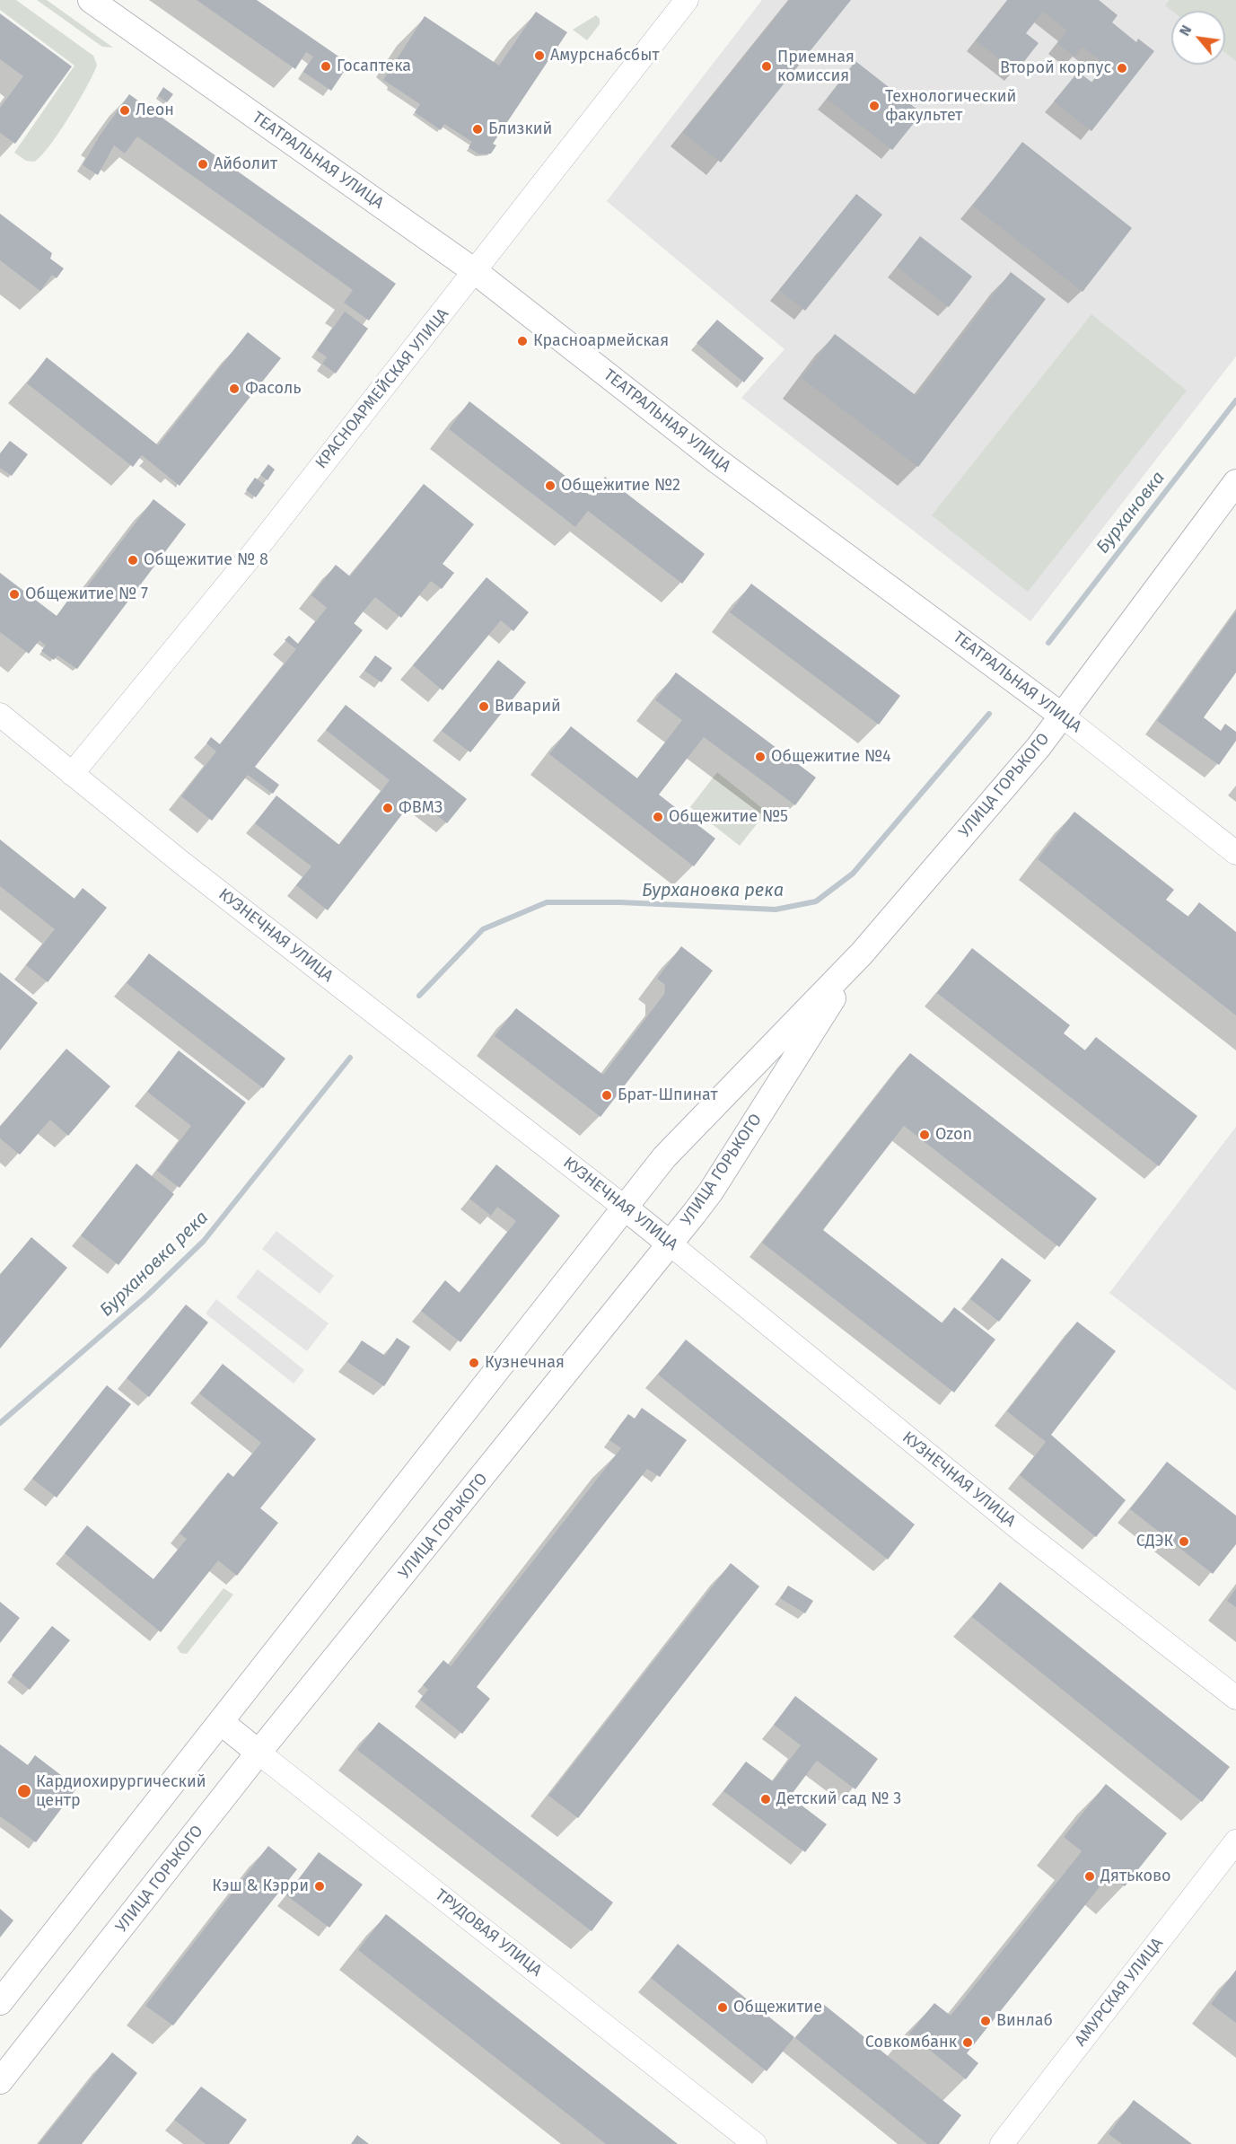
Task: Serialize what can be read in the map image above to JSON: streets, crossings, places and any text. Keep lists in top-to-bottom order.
{
  "streets": {
    "main road": [
      "ТЕАТРАЛЬНАЯ УЛИЦА",
      "УЛИЦА ГОРЬКОГО",
      "КУЗНЕЧНАЯ УЛИЦА",
      "ТРУДОВАЯ УЛИЦА"
    ],
    "street": ["КРАСНОАРМЕЙСКАЯ УЛИЦА", "АМУРСКАЯ УЛИЦА"]
  },
  "crossings": [
    ["ТЕАТРАЛЬНАЯ УЛИЦА", "КРАСНОАРМЕЙСКАЯ УЛИЦА"],
    ["ТЕАТРАЛЬНАЯ УЛИЦА", "УЛИЦА ГОРЬКОГО"],
    ["КРАСНОАРМЕЙСКАЯ УЛИЦА", "КУЗНЕЧНАЯ УЛИЦА"],
    ["УЛИЦА ГОРЬКОГО", "КУЗНЕЧНАЯ УЛИЦА"],
    ["УЛИЦА ГОРЬКОГО", "ТРУДОВАЯ УЛИЦА"]
  ],
  "water": ["Бурхановка", "Бурхановка река"],
  "places": [
    "Амурснабсбыт",
    "Госаптека",
    "Приемная комиссия",
    "Второй корпус",
    "Технологический факультет",
    "Леон",
    "Близкий",
    "Айболит",
    "Красноармейская",
    "Фасоль",
    "Общежитие №2",
    "Общежитие № 8",
    "Общежитие № 7",
    "Виварий",
    "Общежитие №4",
    "ФВМЗ",
    "Общежитие №5",
    "Брат-Шпинат",
    "Ozon",
    "Кузнечная",
    "СДЭК",
    "Кардиохирургический центр",
    "Детский сад № 3",
    "Дятьково",
    "Кэш & Кэрри",
    "Общежитие",
    "Винлаб",
    "Совкомбанк"
  ],
  "north": "top left"
}
